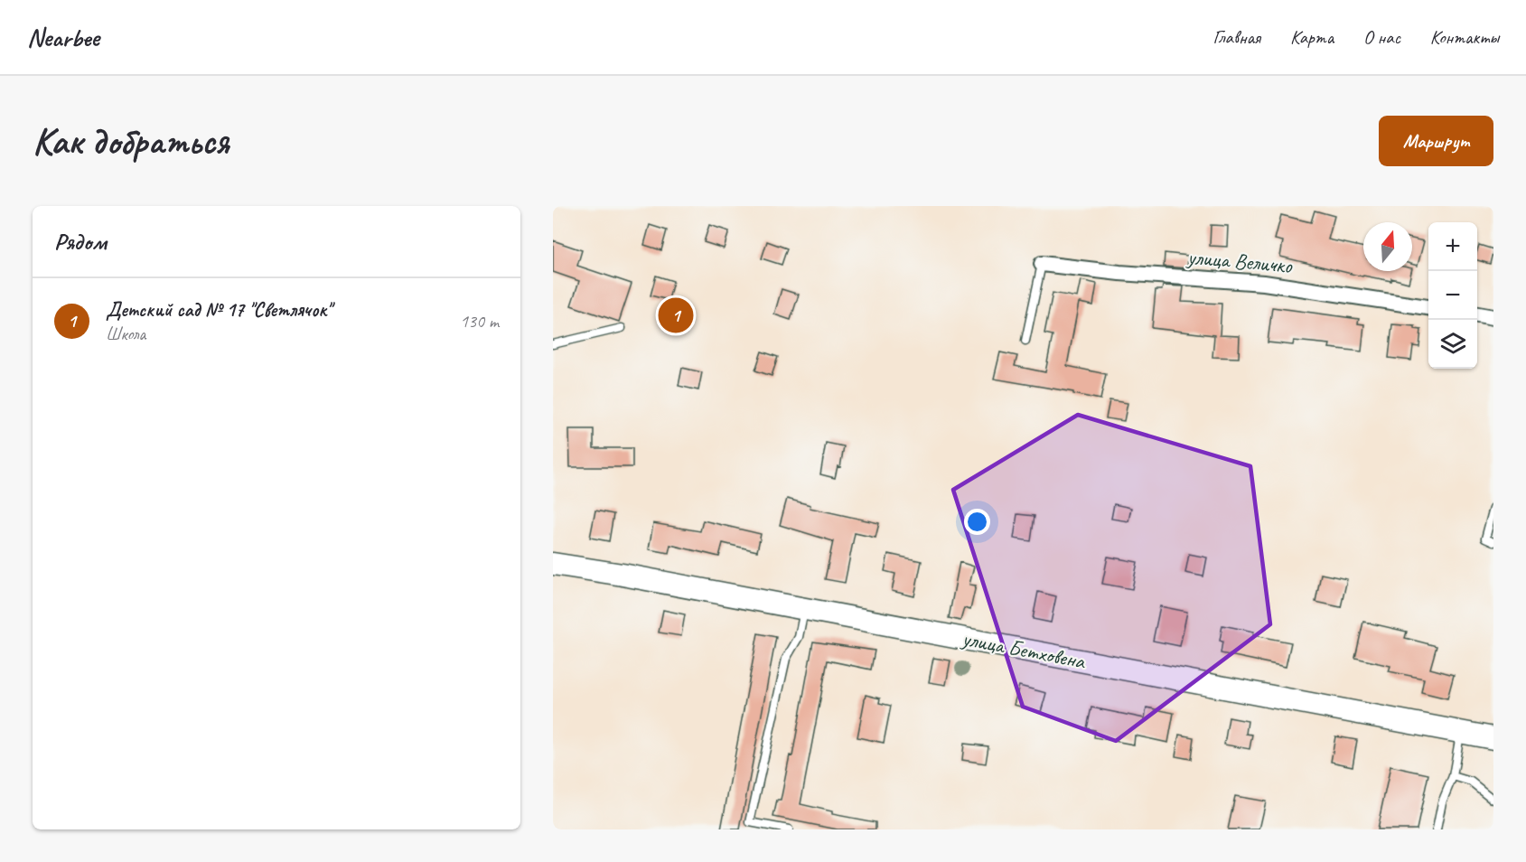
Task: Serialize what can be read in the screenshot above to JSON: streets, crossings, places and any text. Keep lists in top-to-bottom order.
{
  "streets": {
    "main road": ["улица Бетховена"],
    "street": ["улица Величко"]
  },
  "north": "top",
  "page": {
    "header": "Nearbee",
    "nav": [
      "Главная",
      "Карта",
      "О нас",
      "Контакты"
    ],
    "buttons": "Маршрут",
    "title": "Как добраться",
    "heading": "Рядом",
    "map_buttons": ["+", "−"],
    "list": [
      {
        "mark": "1",
        "name": "Детский сад № 17 \"Светлячок\"",
        "note": "Школа",
        "value": "130 m"
      }
    ],
    "pins": "1"
  }
}
